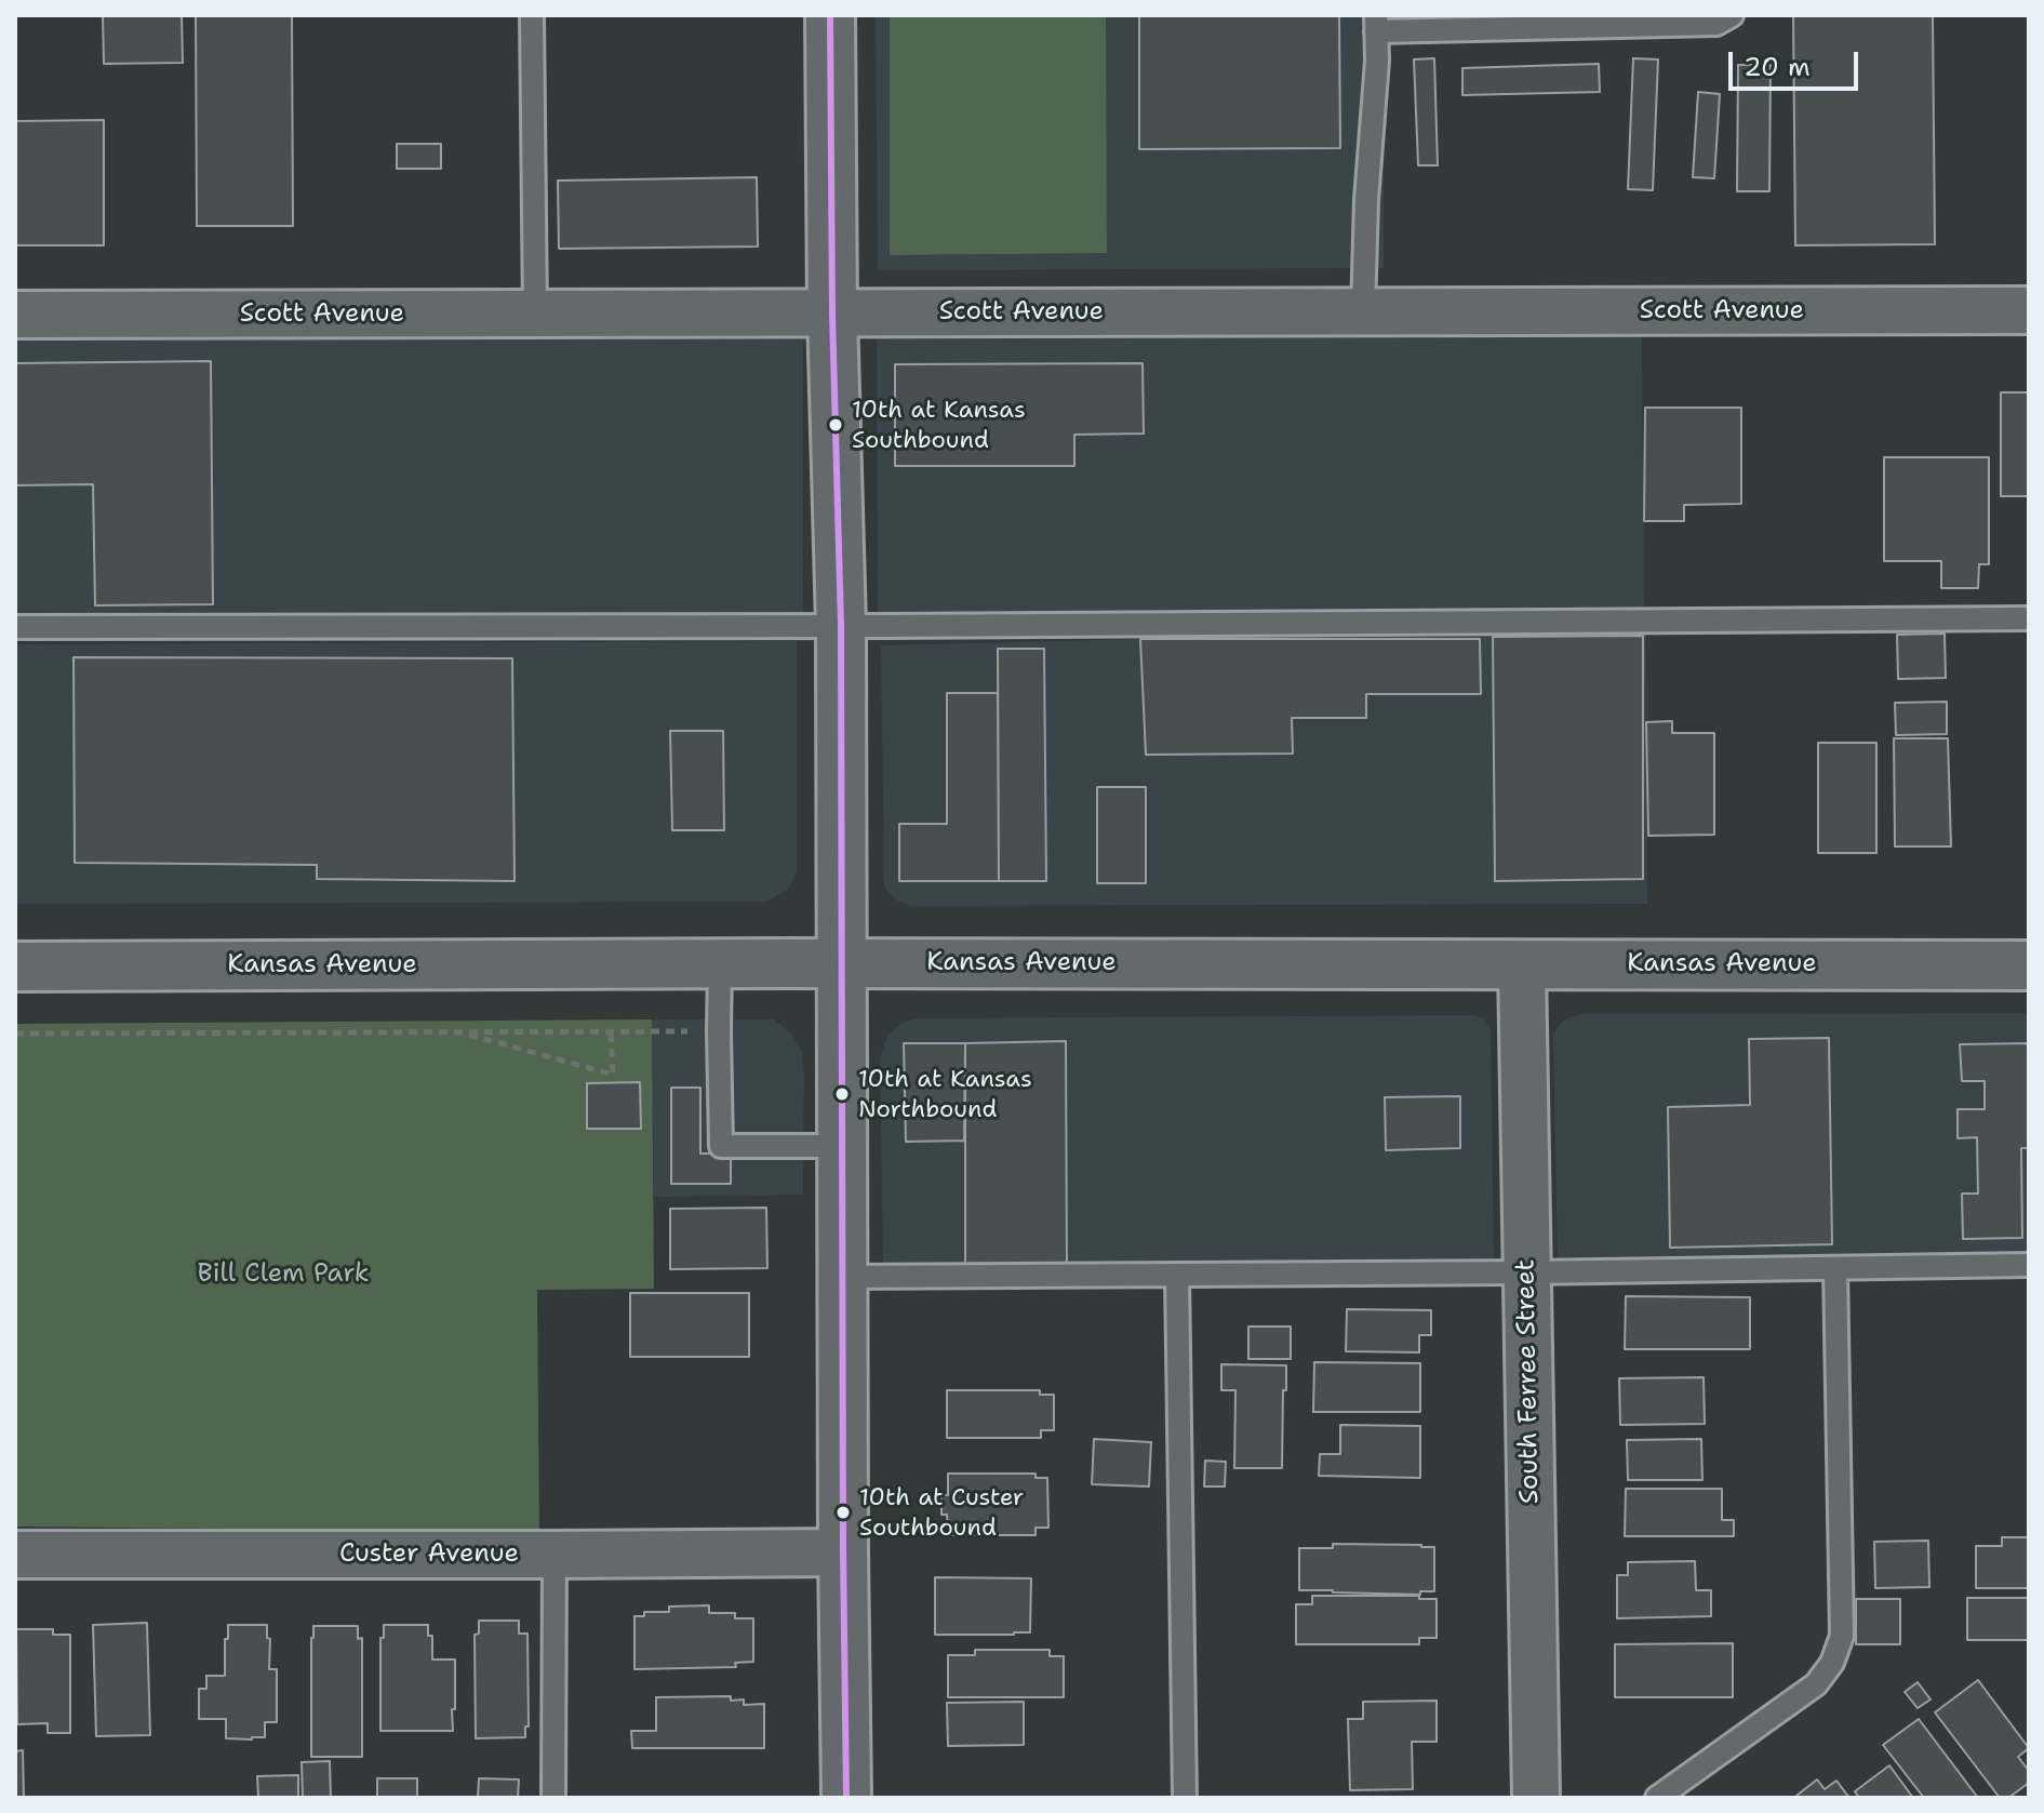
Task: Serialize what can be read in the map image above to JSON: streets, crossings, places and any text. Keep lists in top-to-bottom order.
{
  "streets": {
    "main road": ["Kansas Avenue"],
    "street": ["Scott Avenue", "South Ferree Street", "Custer Avenue"]
  },
  "crossings": [
    ["Kansas Avenue", "South Ferree Street"]
  ],
  "parks": ["Bill Clem Park"],
  "places": ["10th at Kansas Southbound", "10th at Kansas Northbound", "10th at Custer Southbound"],
  "scale_bar": "20 m"
}
